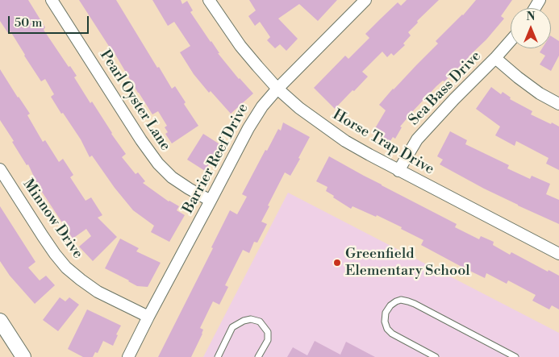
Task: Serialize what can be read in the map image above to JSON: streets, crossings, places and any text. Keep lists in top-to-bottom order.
{
  "streets": {
    "street": [
      "Sea Bass Drive",
      "Pearl Oyster Lane",
      "Horse Trap Drive",
      "Barrier Reef Drive",
      "Minnow Drive"
    ]
  },
  "crossings": [
    ["Sea Bass Drive", "Horse Trap Drive"],
    ["Pearl Oyster Lane", "Barrier Reef Drive"],
    ["Horse Trap Drive", "Barrier Reef Drive"],
    ["Barrier Reef Drive", "Minnow Drive"]
  ],
  "places": ["Greenfield Elementary School"],
  "scale_bar": "50 m",
  "north": "top"
}
